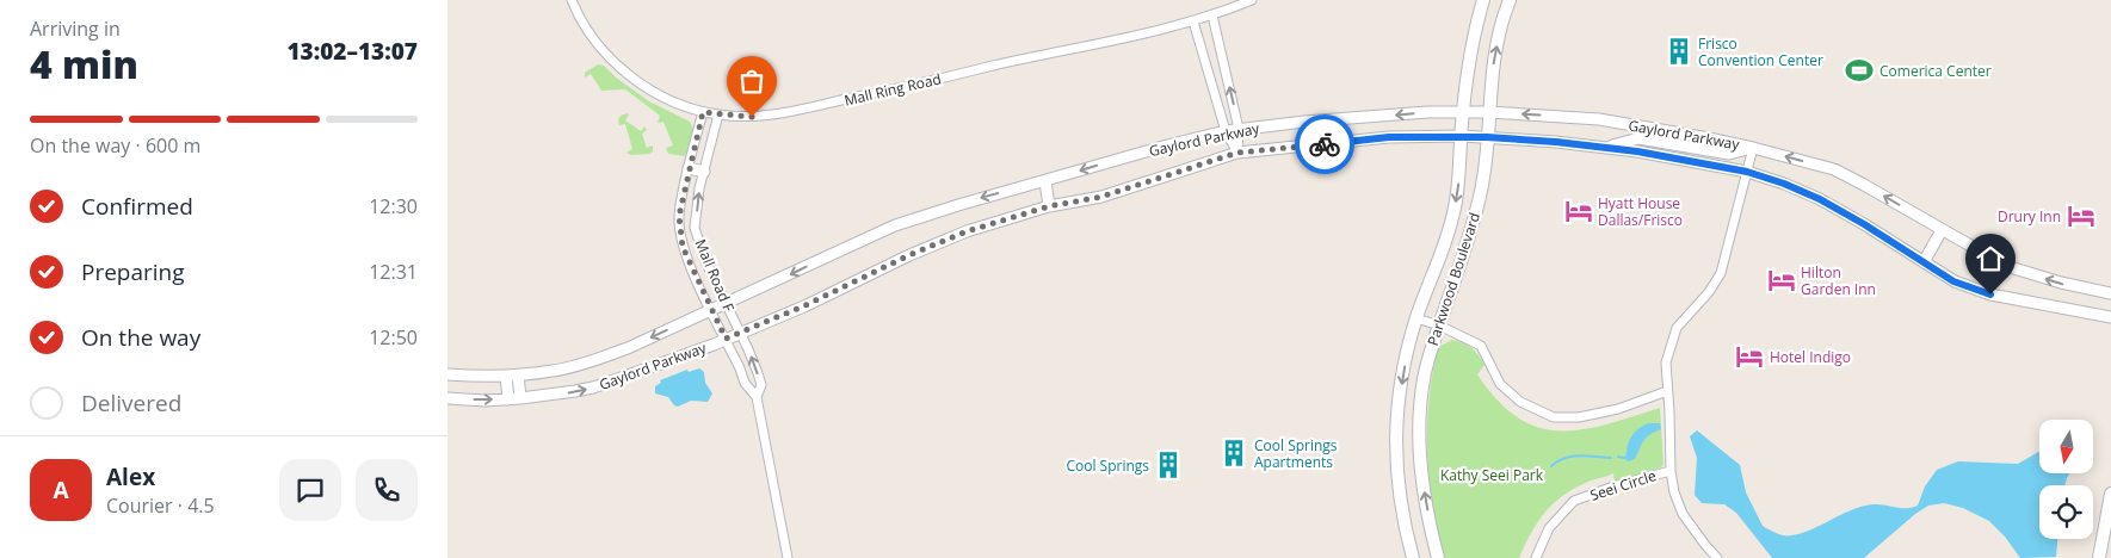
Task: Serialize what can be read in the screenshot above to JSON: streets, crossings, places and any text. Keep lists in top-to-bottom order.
{
  "streets": {
    "main road": ["Parkwood Boulevard"],
    "street": [
      "Mall Ring Road",
      "Gaylord Parkway",
      "Mall Road F",
      "Seei Circle"
    ]
  },
  "crossings": [
    ["Mall Ring Road", "Mall Road F"],
    ["Gaylord Parkway", "Mall Road F"],
    ["Gaylord Parkway", "Parkwood Boulevard"]
  ],
  "parks": ["Kathy Seei Park"],
  "places": {
    "building": ["Frisco Convention Center", "Cool Springs Apartments", "Cool Springs"],
    "sports": ["Comerica Center"],
    "hotel": [
      "Hyatt House Dallas/Frisco",
      "Drury Inn",
      "Hilton Garden Inn",
      "Hotel Indigo"
    ]
  },
  "north": "bottom",
  "page": {
    "heading": ["4 min", "Arriving in", "13:02–13:07"],
    "panel": ["Alex", "Courier · 4.5"],
    "bar": "On the way · 600 m",
    "list": [
      ["Confirmed", "12:30"],
      ["Preparing", "12:31"],
      ["On the way", "12:50"],
      "Delivered"
    ],
    "round": "A"
  }
}
